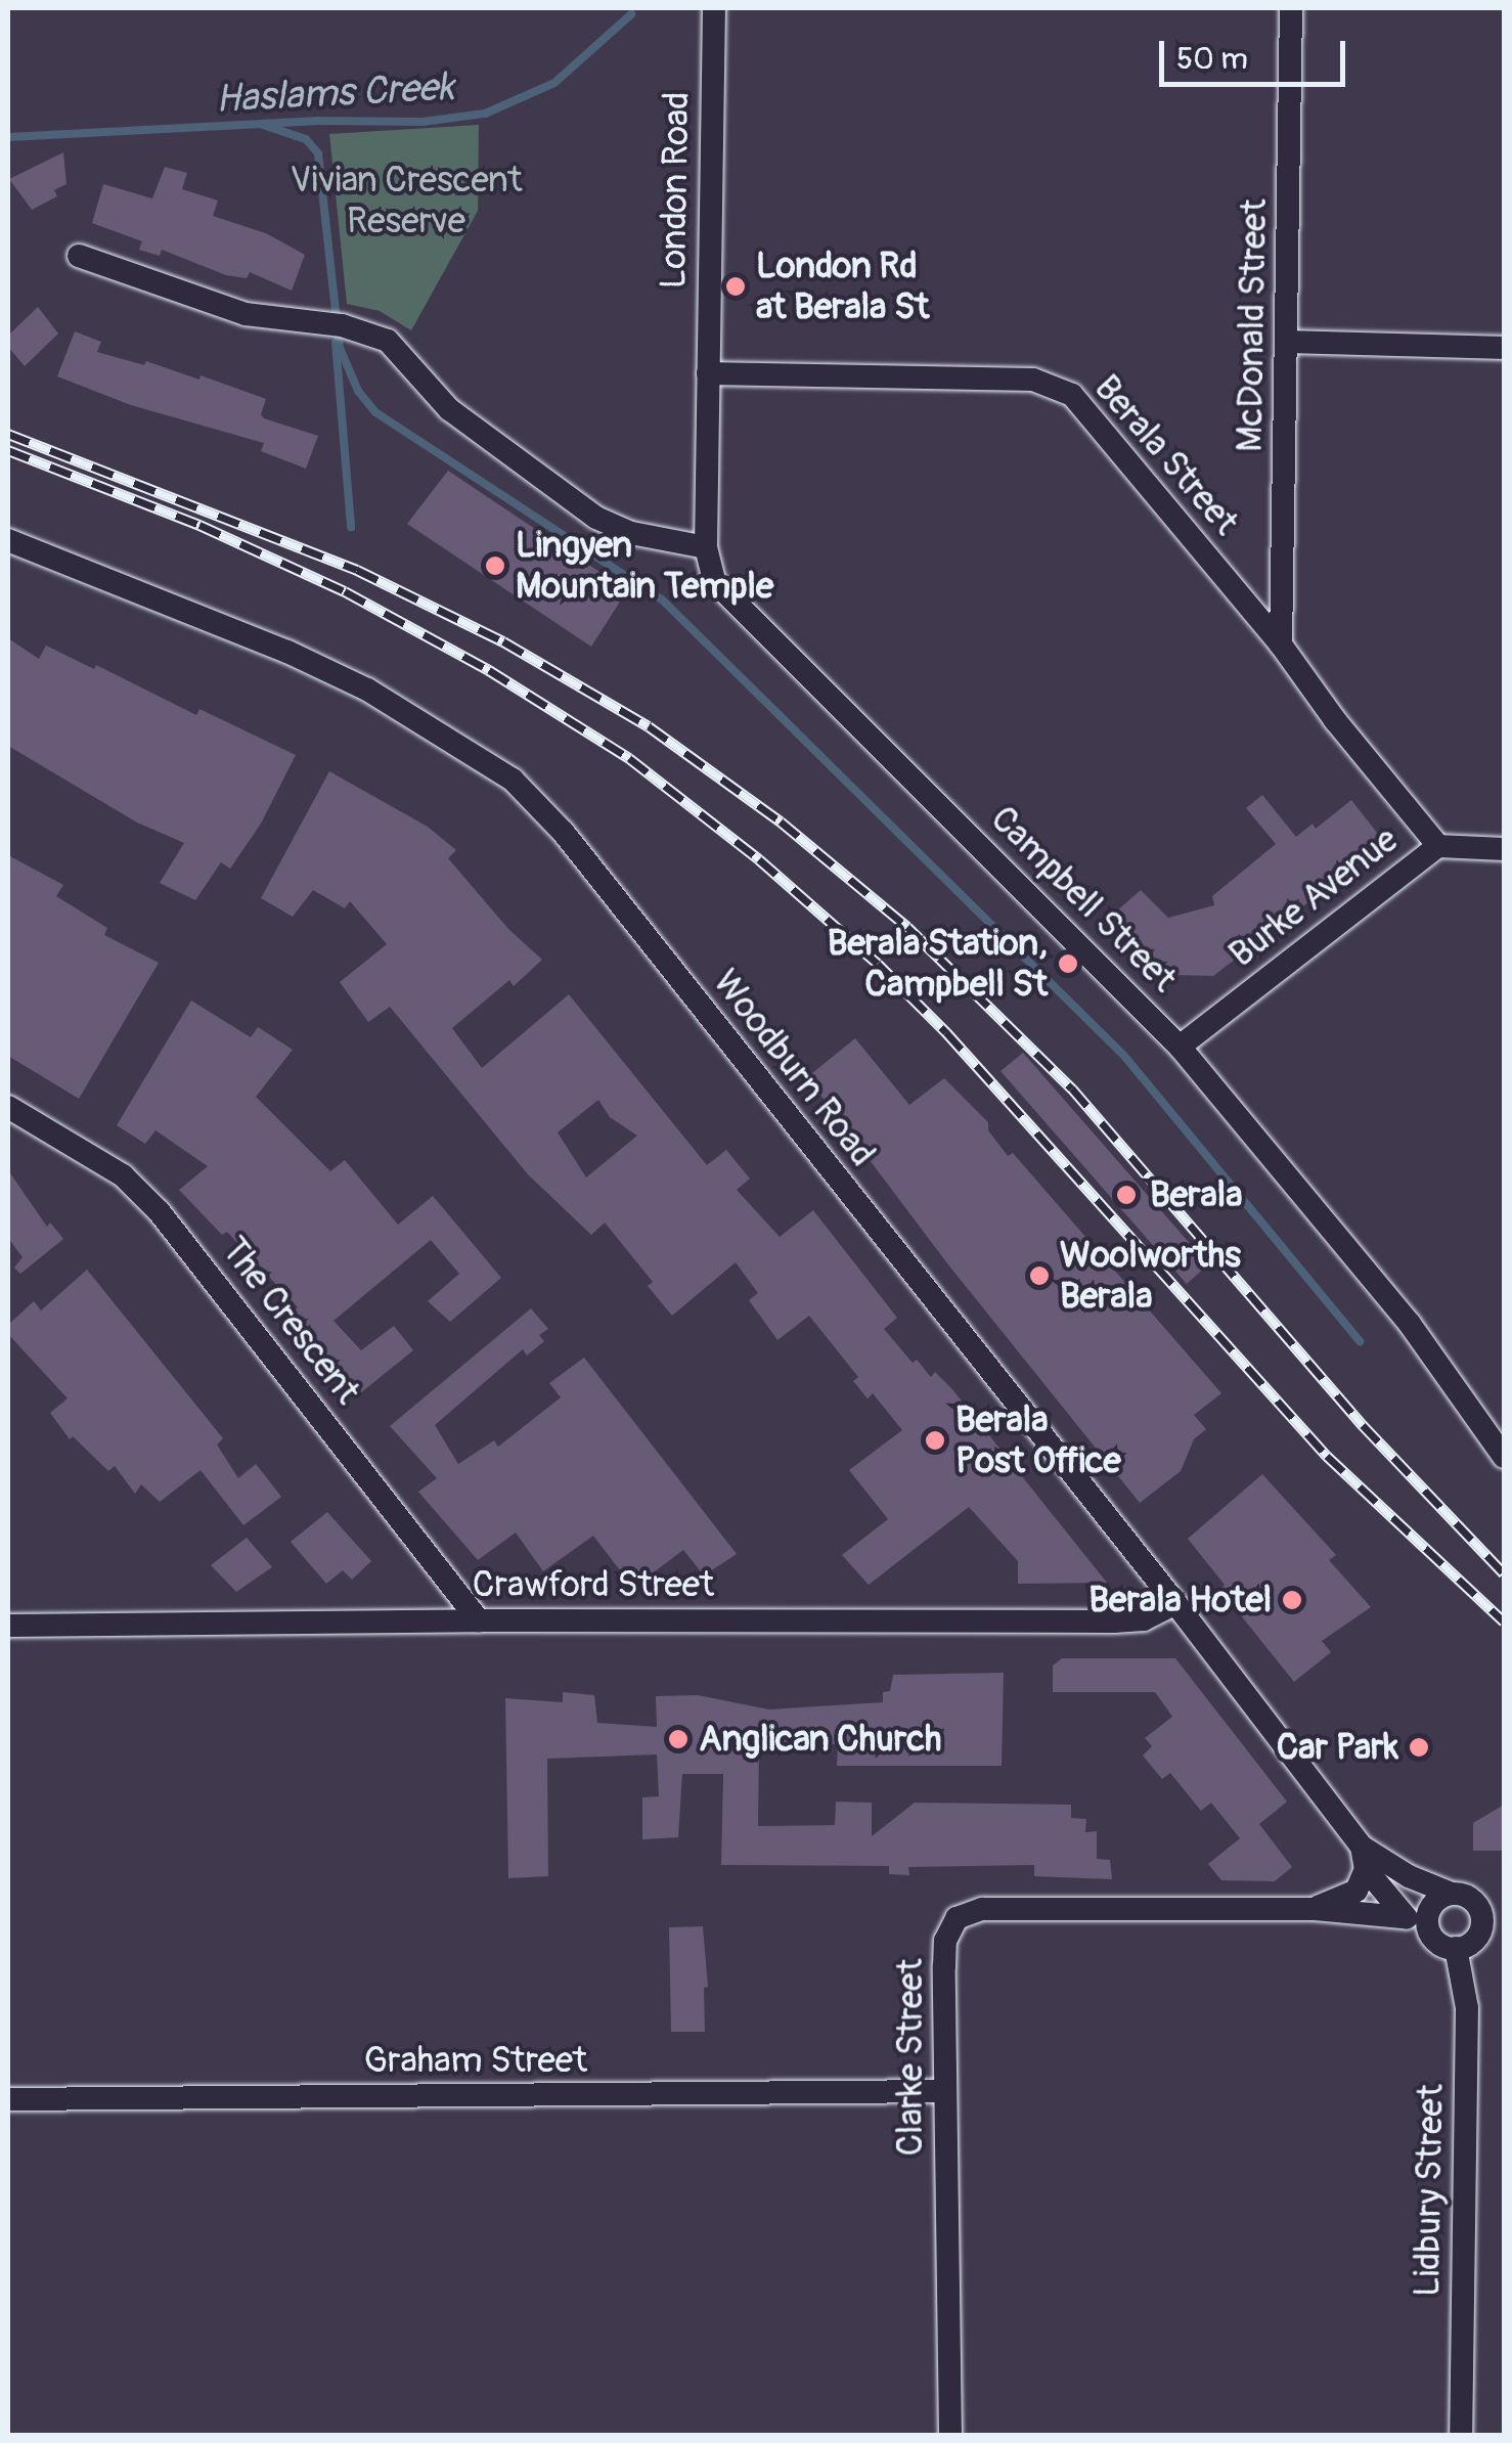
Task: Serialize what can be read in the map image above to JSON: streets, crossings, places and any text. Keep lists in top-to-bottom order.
{
  "streets": {
    "street": [
      "London Road",
      "McDonald Street",
      "Berala Street",
      "Burke Avenue",
      "Campbell Street",
      "Woodburn Road",
      "The Crescent",
      "Crawford Street",
      "Clarke Street",
      "Graham Street",
      "Lidbury Street"
    ]
  },
  "crossings": [
    ["London Road", "Berala Street"],
    ["London Road", "Campbell Street"],
    ["McDonald Street", "Berala Street"],
    ["Berala Street", "Burke Avenue"],
    ["Berala Street", "Campbell Street"],
    ["Burke Avenue", "Campbell Street"],
    ["Woodburn Road", "Crawford Street"],
    ["Woodburn Road", "Clarke Street"],
    ["Woodburn Road", "Lidbury Street"],
    ["The Crescent", "Crawford Street"],
    ["Clarke Street", "Graham Street"]
  ],
  "water": ["Haslams Creek"],
  "parks": ["Vivian Crescent Reserve"],
  "places": [
    "London Rd at Berala St",
    "Lingyen Mountain Temple",
    "Berala Station, Campbell St",
    "Berala",
    "Woolworths Berala",
    "Berala Post Office",
    "Berala Hotel",
    "Anglican Church",
    "Car Park"
  ],
  "scale_bar": "50 m"
}
